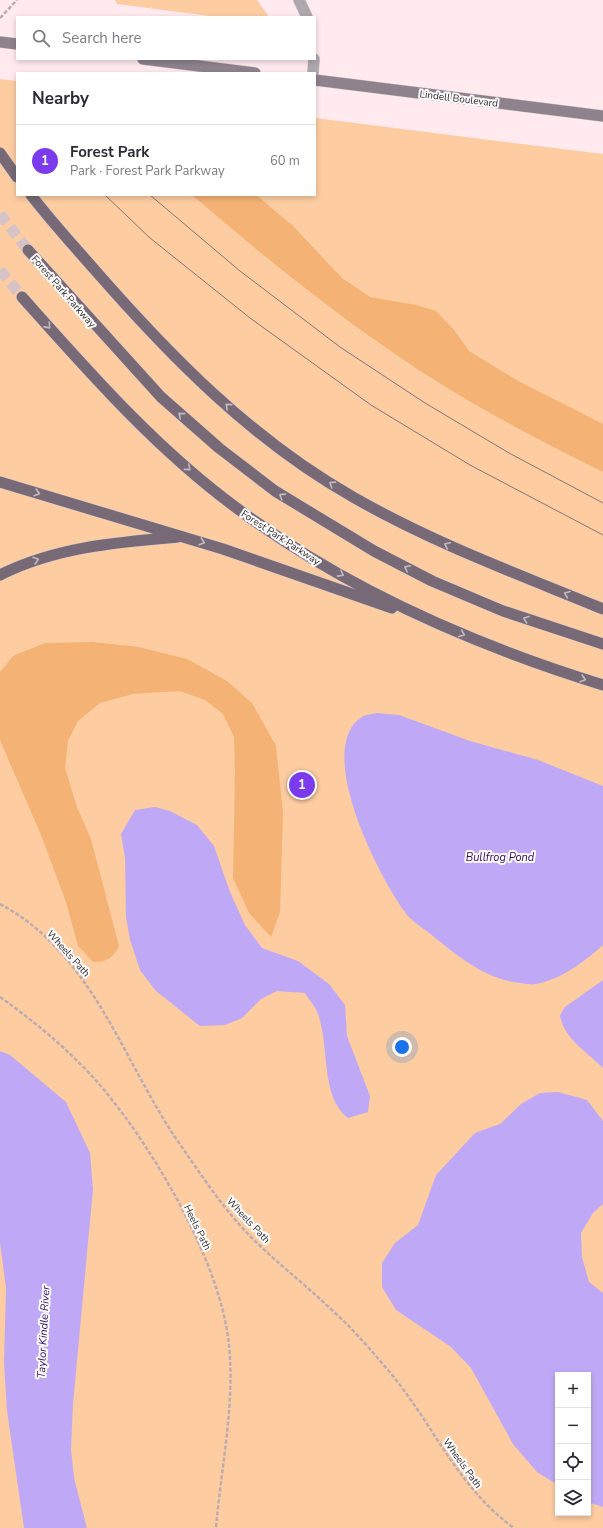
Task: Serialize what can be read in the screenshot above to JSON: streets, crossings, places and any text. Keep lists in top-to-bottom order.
{
  "streets": {
    "main road": ["Lindell Boulevard", "Forest Park Parkway"],
    "path": ["Wheels Path", "Heels Path"]
  },
  "water": ["Bullfrog Pond", "Taylor Kindle River"],
  "page": {
    "search": "Search here",
    "heading": "Nearby",
    "list": [
      {
        "mark": "1",
        "name": "Forest Park",
        "note": "Park · Forest Park Parkway",
        "value": "60 m"
      }
    ],
    "pins": "1",
    "map_buttons": ["+", "−"]
  }
}
